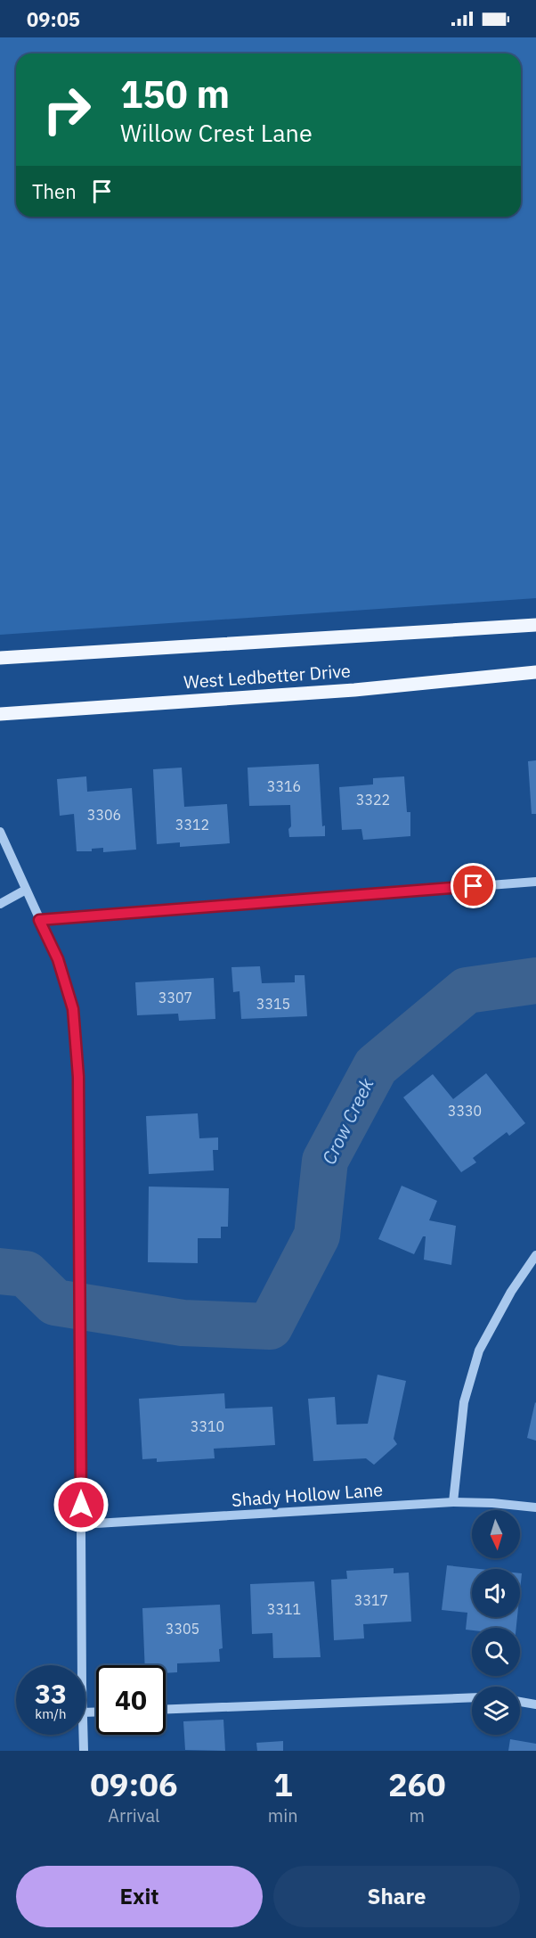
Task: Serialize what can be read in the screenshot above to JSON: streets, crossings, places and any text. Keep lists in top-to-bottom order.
{
  "streets": {
    "main road": ["West Ledbetter Drive"],
    "street": ["Shady Hollow Lane"]
  },
  "water": ["Crow Creek"],
  "house_numbers": [
    "3316",
    "3322",
    "3306",
    "3312",
    "3307",
    "3315",
    "3330",
    "3310",
    "3317",
    "3311",
    "3305"
  ],
  "north": "bottom",
  "page": {
    "status": "09:05",
    "turn": ["150 m", "Willow Crest Lane"],
    "then": "Then",
    "speed": "33 km/h",
    "limit": "40",
    "eta": [
      "09:06",
      "Arrival",
      "1",
      "min",
      "260",
      "m"
    ],
    "buttons": ["Exit", "Share"]
  }
}
